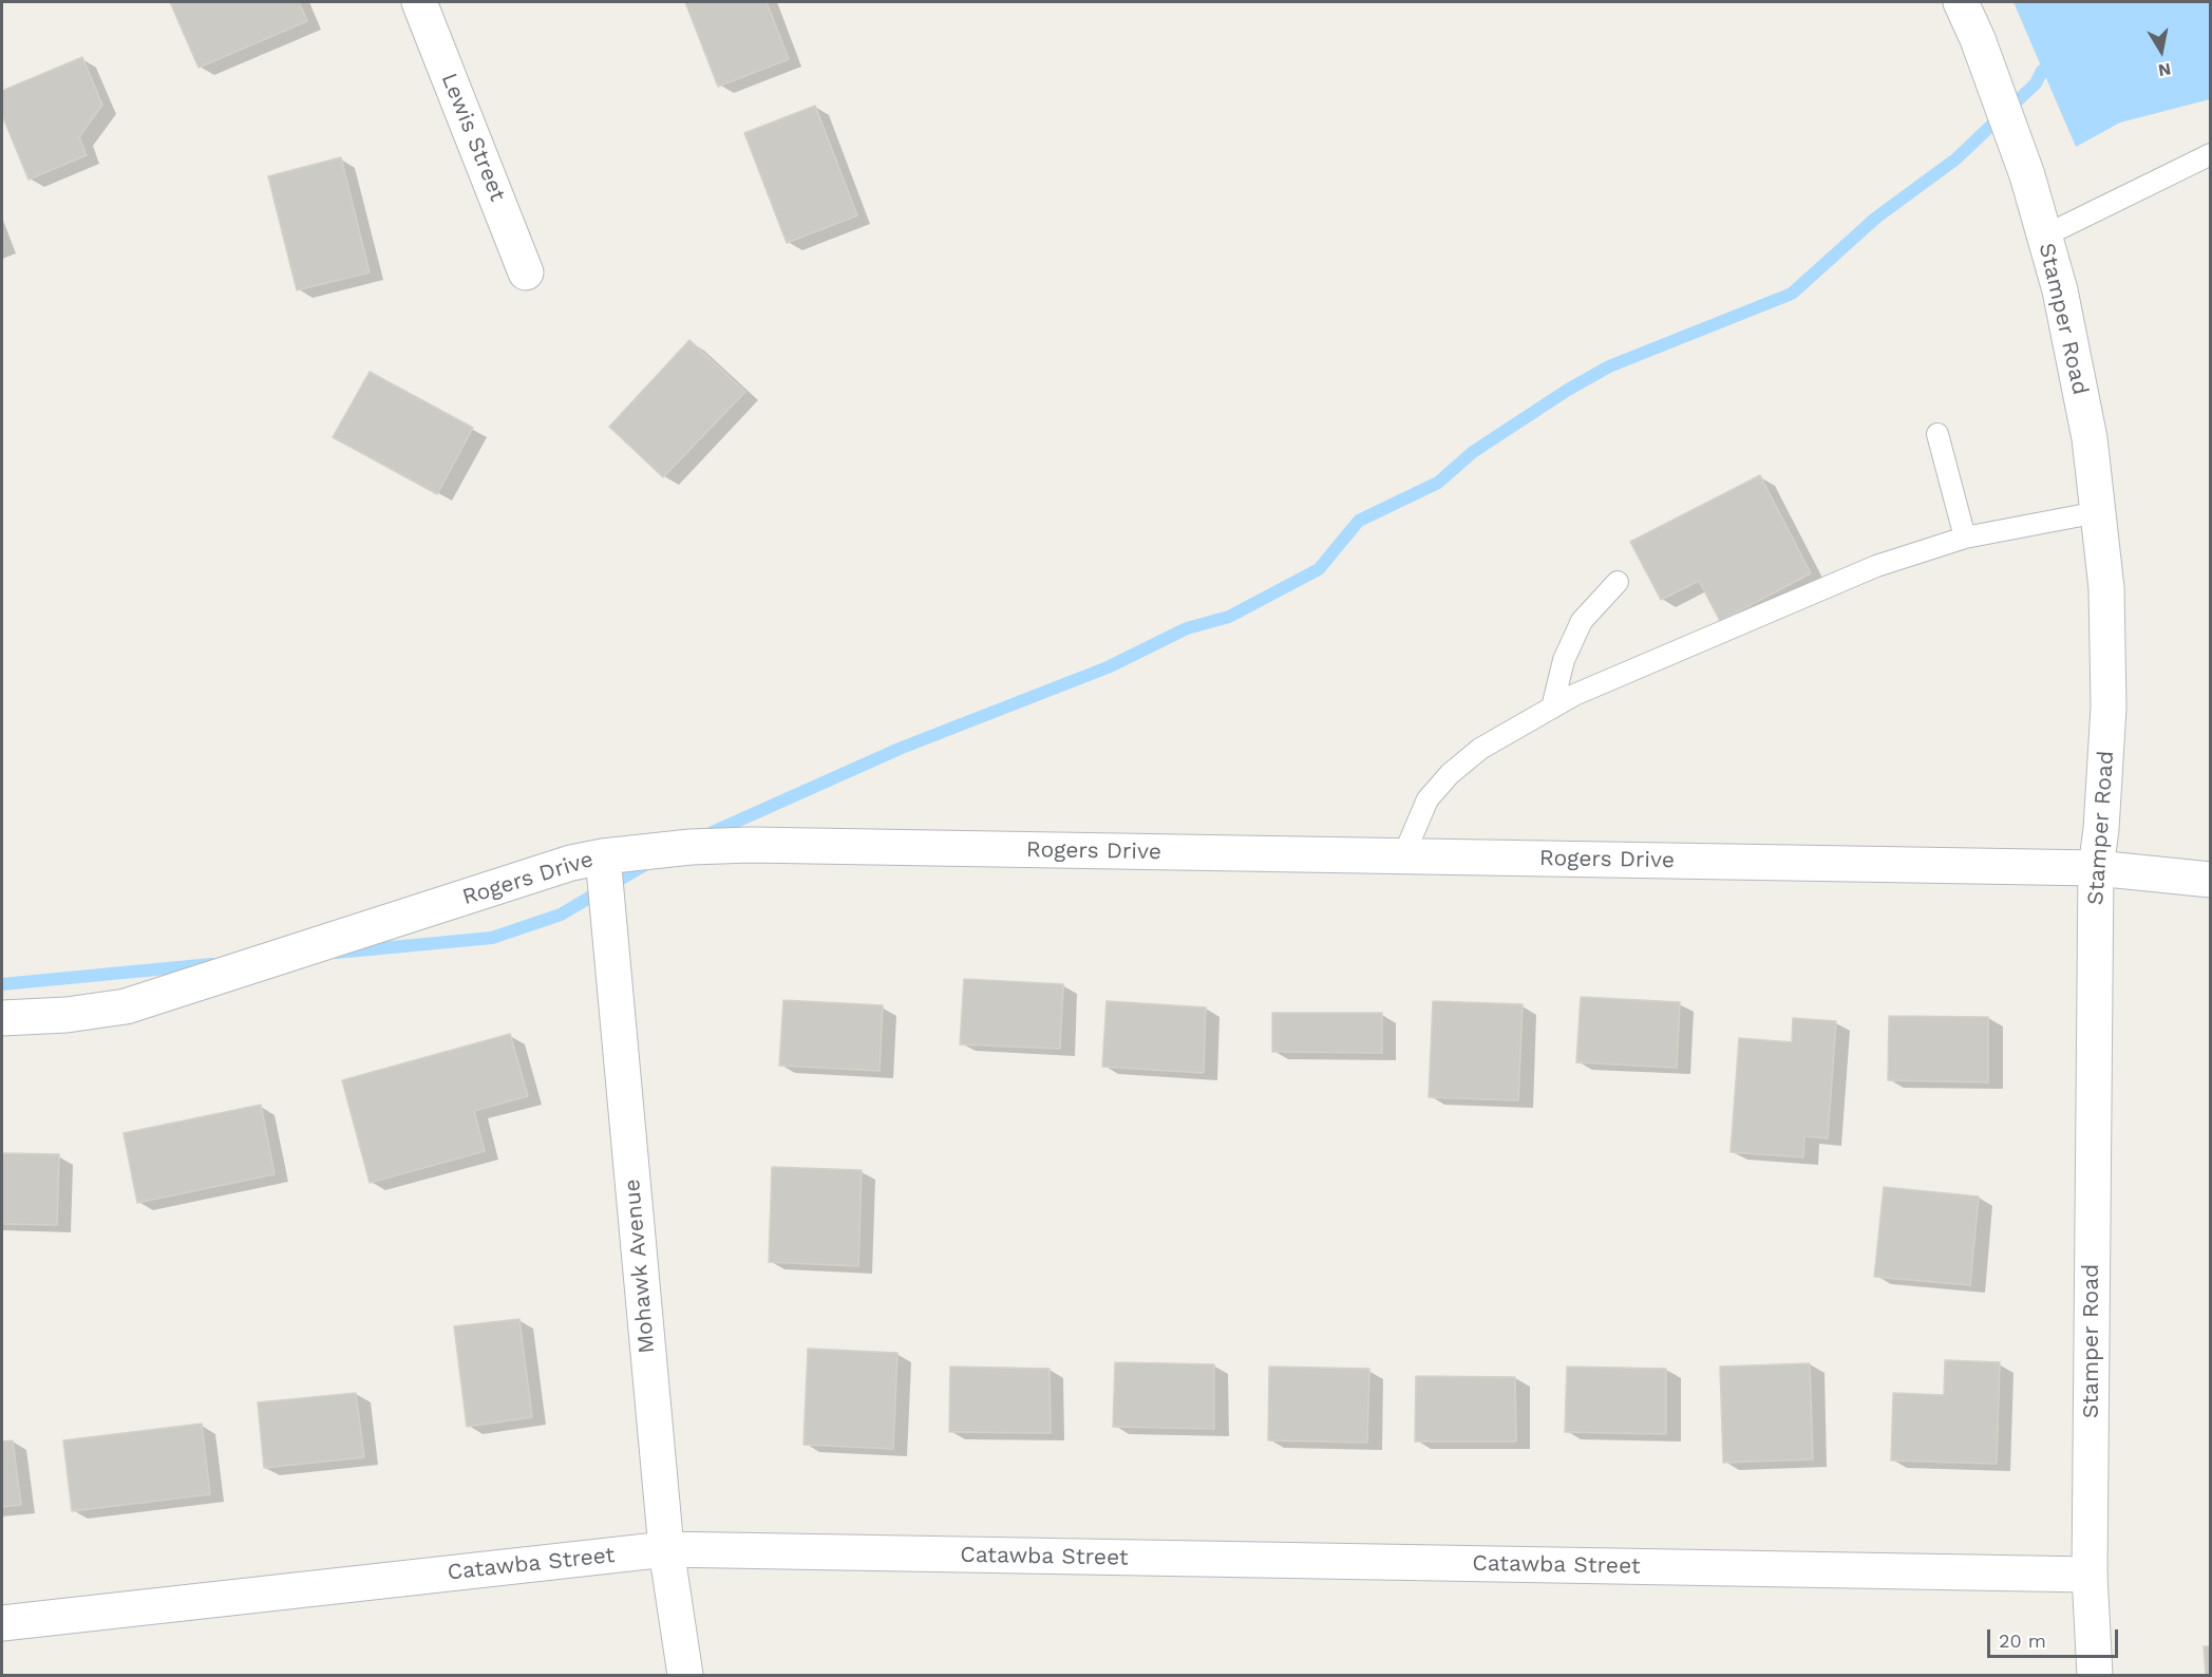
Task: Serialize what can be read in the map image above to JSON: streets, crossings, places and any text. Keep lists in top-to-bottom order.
{
  "streets": {
    "street": [
      "Lewis Street",
      "Stamper Road",
      "Rogers Drive",
      "Mohawk Avenue",
      "Catawba Street"
    ]
  },
  "crossings": [
    ["Stamper Road", "Rogers Drive"],
    ["Stamper Road", "Catawba Street"],
    ["Rogers Drive", "Mohawk Avenue"],
    ["Mohawk Avenue", "Catawba Street"]
  ],
  "scale_bar": "20 m",
  "north": "bottom"
}
